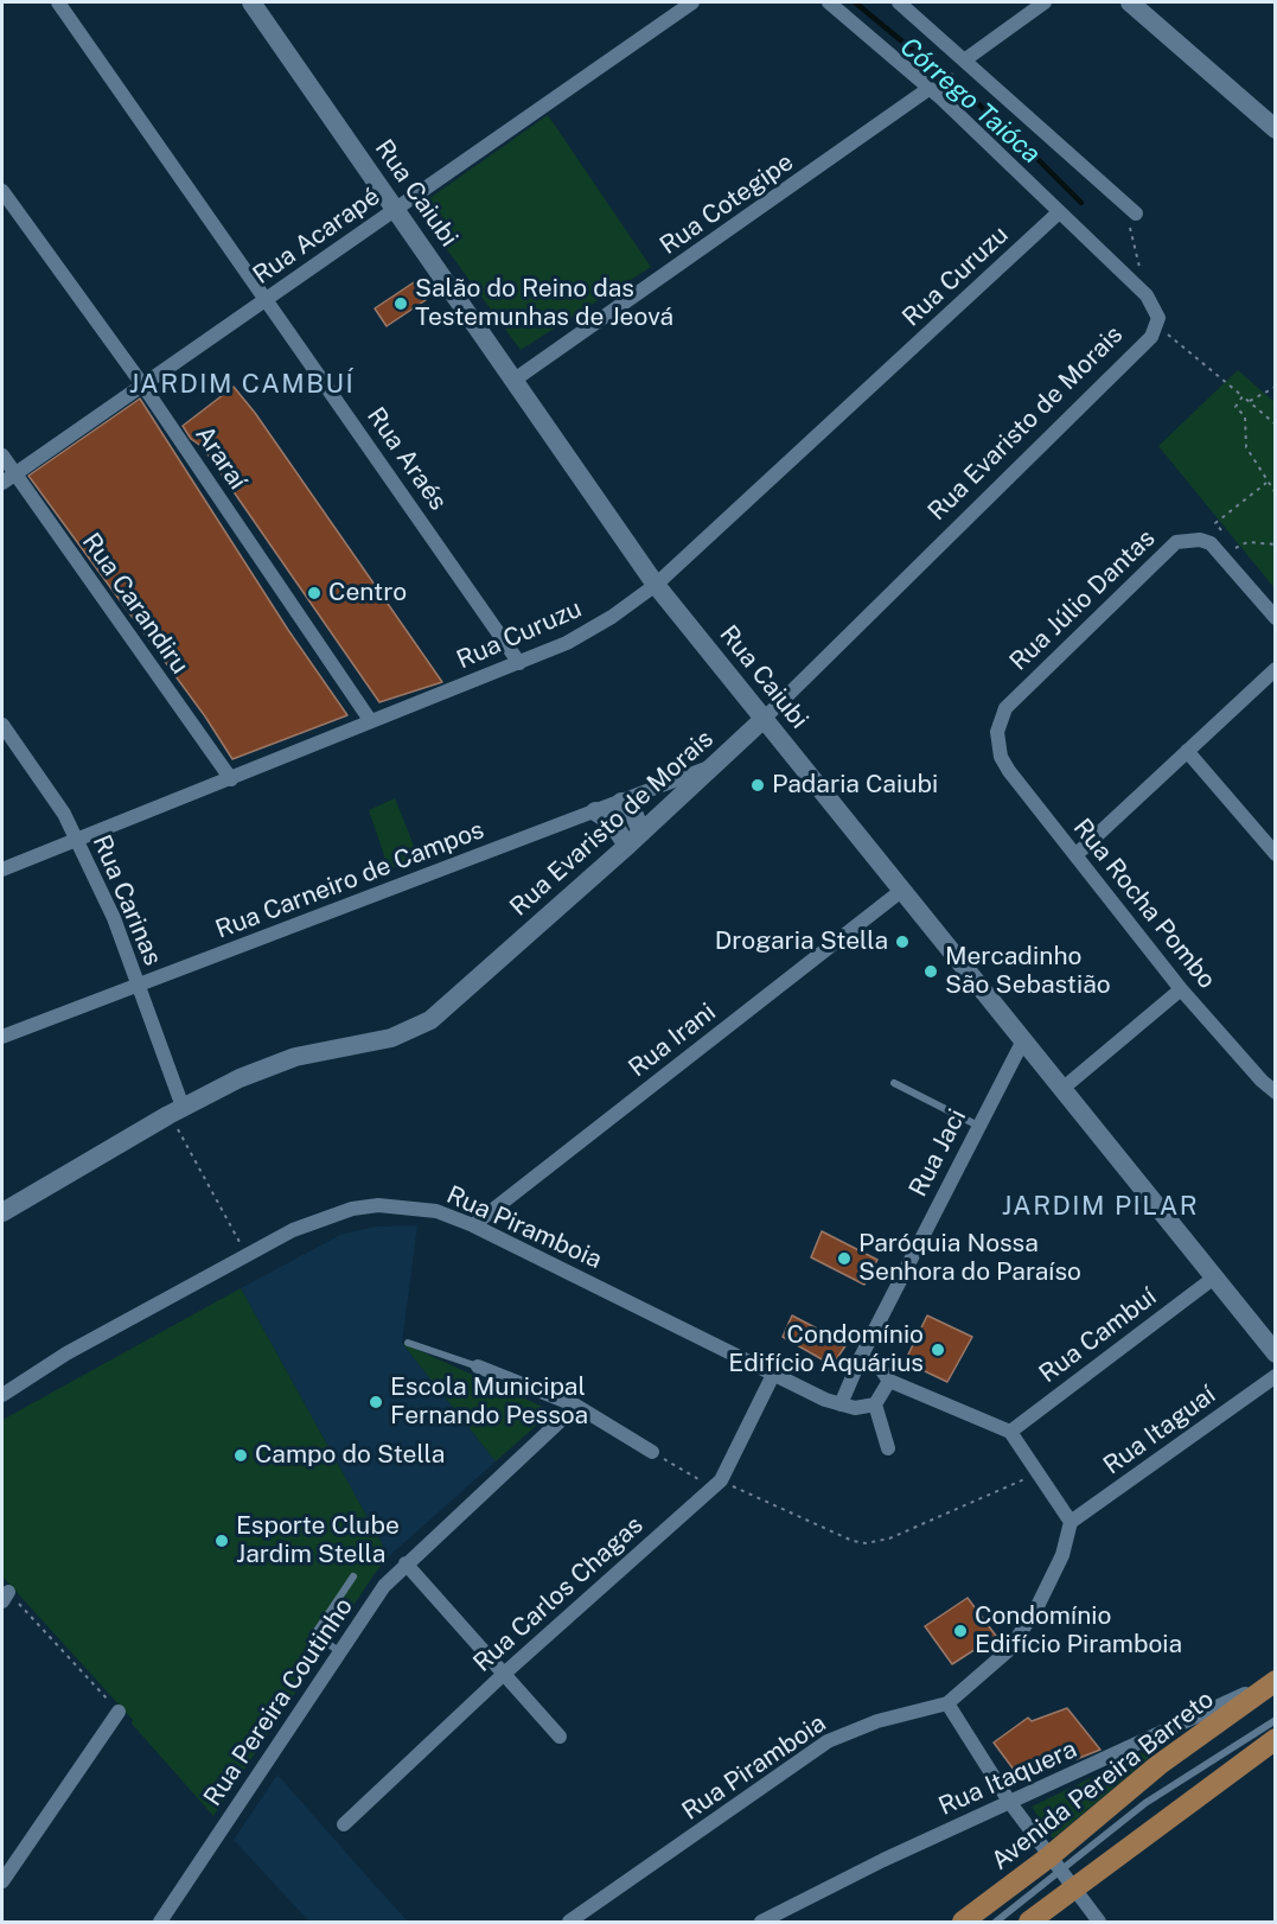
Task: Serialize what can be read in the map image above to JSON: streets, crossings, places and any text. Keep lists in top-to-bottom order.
{
  "streets": {
    "main road": ["Avenida Pereira Barreto"],
    "street": [
      "Rua Caiubi",
      "Rua Cotegipe",
      "Rua Acarapé",
      "Rua Curuzu",
      "Rua Evaristo de Morais",
      "Araraí",
      "Rua Araés",
      "Rua Júlio Dantas",
      "Rua Carandiru",
      "Rua Carneiro de Campos",
      "Rua Carinas",
      "Rua Rocha Pombo",
      "Rua Irani",
      "Rua Jaci",
      "Rua Piramboia",
      "Rua Cambuí",
      "Rua Itaguaí",
      "Rua Carlos Chagas",
      "Rua Pereira Coutinho",
      "Rua Itaquera"
    ]
  },
  "crossings": [
    ["Rua Caiubi", "Rua Cotegipe"],
    ["Rua Caiubi", "Rua Acarapé"],
    ["Rua Caiubi", "Rua Curuzu"],
    ["Rua Caiubi", "Rua Evaristo de Morais"],
    ["Rua Caiubi", "Rua Irani"],
    ["Rua Caiubi", "Rua Jaci"],
    ["Rua Caiubi", "Rua Cambuí"],
    ["Rua Acarapé", "Araraí"],
    ["Rua Acarapé", "Rua Araés"],
    ["Rua Acarapé", "Rua Carandiru"],
    ["Rua Curuzu", "Araraí"],
    ["Rua Curuzu", "Rua Araés"],
    ["Rua Curuzu", "Rua Carandiru"],
    ["Rua Curuzu", "Rua Carinas"],
    ["Rua Evaristo de Morais", "Rua Carneiro de Campos"],
    ["Rua Evaristo de Morais", "Rua Carinas"],
    ["Rua Júlio Dantas", "Rua Rocha Pombo"],
    ["Rua Carneiro de Campos", "Rua Carinas"],
    ["Rua Irani", "Rua Piramboia"],
    ["Rua Jaci", "Rua Piramboia"],
    ["Rua Piramboia", "Rua Itaguaí"],
    ["Rua Piramboia", "Rua Carlos Chagas"],
    ["Rua Itaquera", "Avenida Pereira Barreto"]
  ],
  "districts": ["JARDIM CAMBUÍ", "JARDIM PILAR"],
  "water": ["Córrego Taióca"],
  "places": [
    "Salão do Reino das Testemunhas de Jeová",
    "Centro",
    "Padaria Caiubi",
    "Drogaria Stella",
    "Mercadinho São Sebastião",
    "Paróquia Nossa Senhora do Paraíso",
    "Condomínio Edifício Aquárius",
    "Escola Municipal Fernando Pessoa",
    "Campo do Stella",
    "Esporte Clube Jardim Stella",
    "Condomínio Edifício Piramboia"
  ]
}
